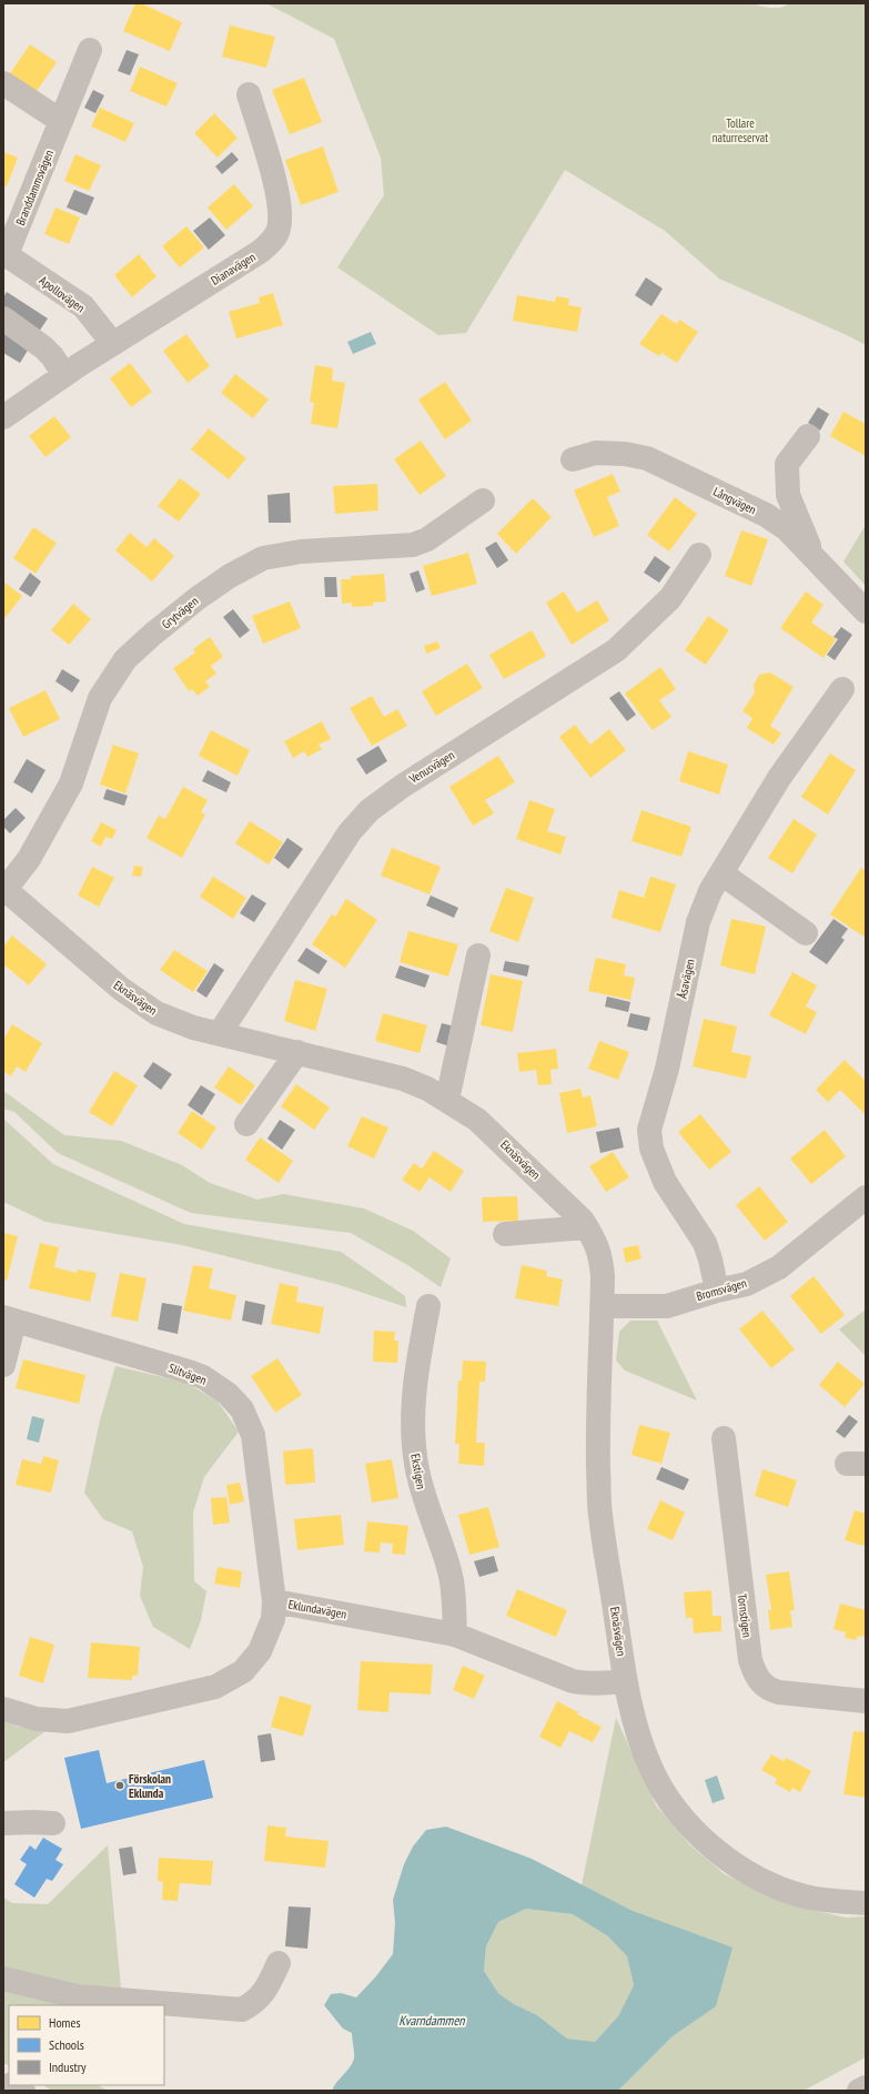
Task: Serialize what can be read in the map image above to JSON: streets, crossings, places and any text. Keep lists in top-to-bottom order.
{
  "streets": {
    "street": [
      "Branddammsvägen",
      "Dianavägen",
      "Apollovägen",
      "Långvägen",
      "Grytvägen",
      "Venusvägen",
      "Åsavägen",
      "Eknäsvägen",
      "Bromsvägen",
      "Slitvägen",
      "Ekstigen",
      "Eklundavägen",
      "Tornstigen"
    ]
  },
  "crossings": [
    ["Branddammsvägen", "Apollovägen"],
    ["Dianavägen", "Apollovägen"],
    ["Grytvägen", "Eknäsvägen"],
    ["Venusvägen", "Eknäsvägen"],
    ["Åsavägen", "Bromsvägen"],
    ["Eknäsvägen", "Bromsvägen"],
    ["Eknäsvägen", "Eklundavägen"],
    ["Slitvägen", "Eklundavägen"],
    ["Ekstigen", "Eklundavägen"]
  ],
  "water": ["Kvarndammen"],
  "parks": ["Tollare naturreservat"],
  "places": ["Förskolan Eklunda"],
  "legend": ["Homes", "Schools", "Industry"]
}
